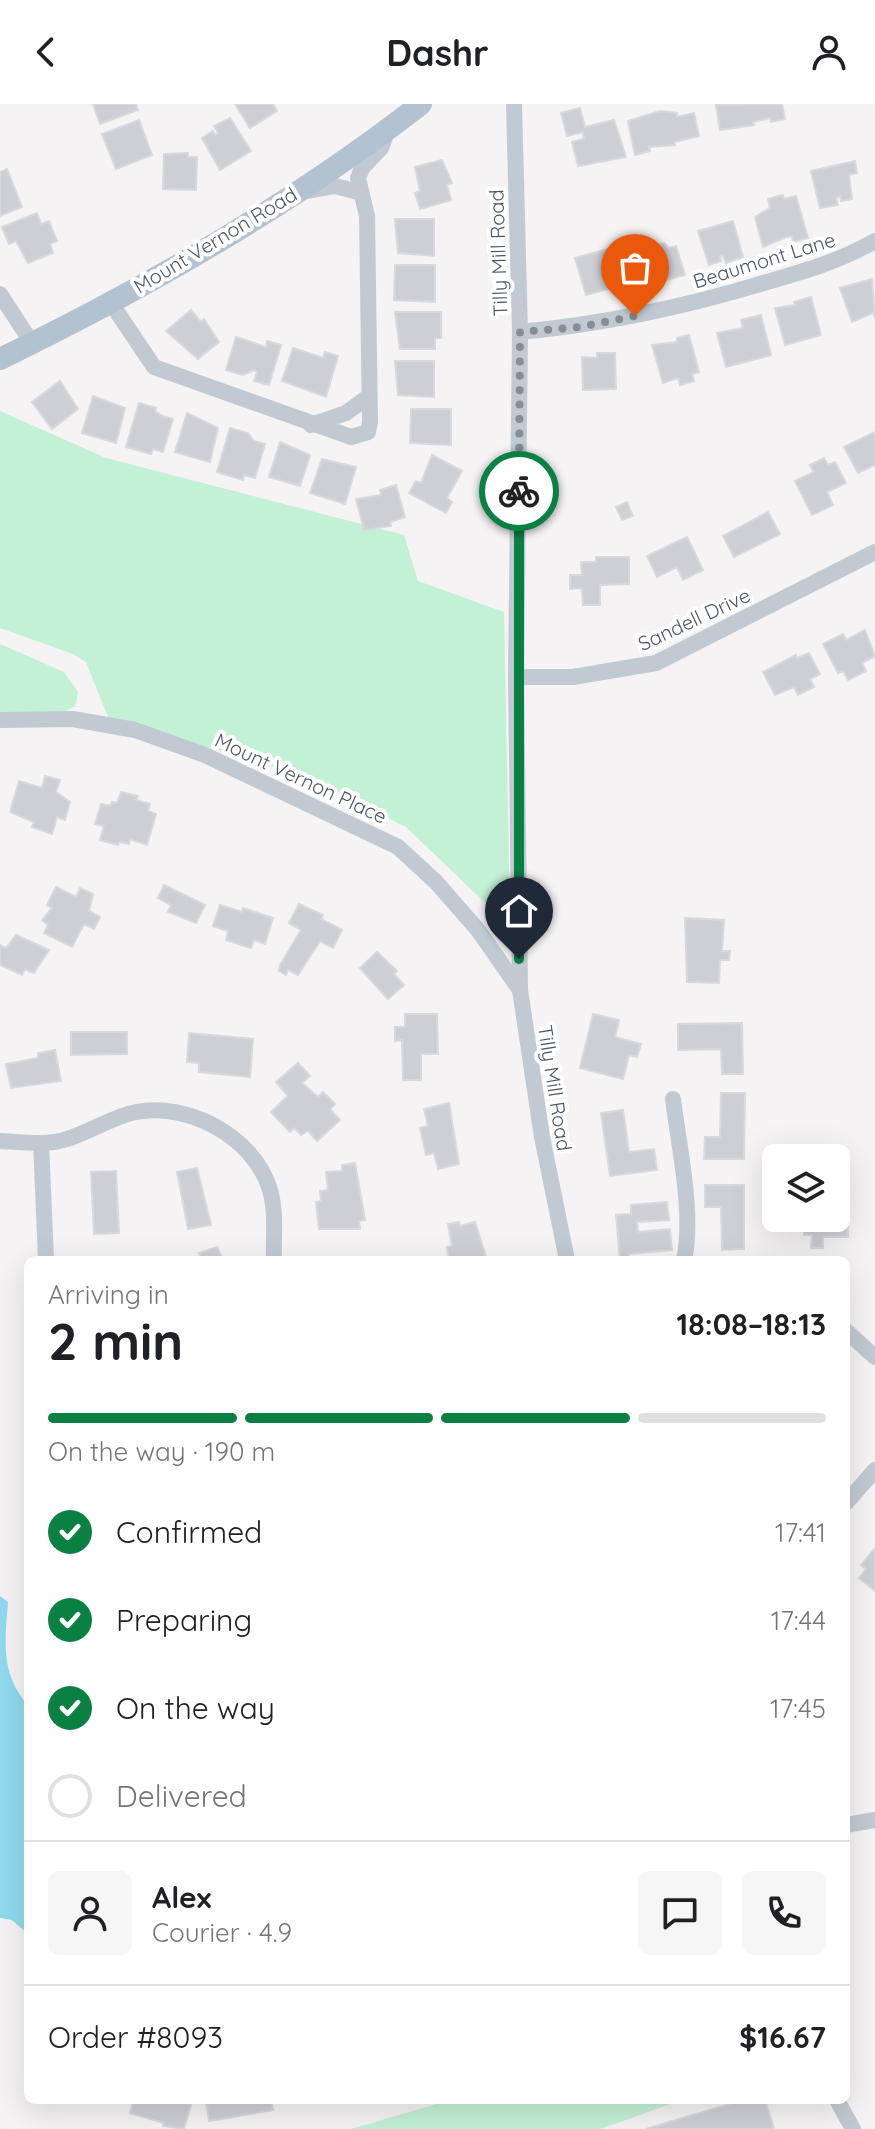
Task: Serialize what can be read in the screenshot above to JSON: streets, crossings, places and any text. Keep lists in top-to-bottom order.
{
  "streets": {
    "main road": ["Mount Vernon Road"],
    "street": [
      "Tilly Mill Road",
      "Beaumont Lane",
      "Sandell Drive",
      "Mount Vernon Place"
    ]
  },
  "crossings": [
    ["Tilly Mill Road", "Beaumont Lane"],
    ["Tilly Mill Road", "Sandell Drive"],
    ["Tilly Mill Road", "Mount Vernon Place"]
  ],
  "page": {
    "header": "Dashr",
    "heading": ["2 min", "Arriving in", "18:08–18:13"],
    "panel": [
      "Alex",
      "Courier · 4.9",
      "Order #8093",
      "$16.67"
    ],
    "bar": "On the way · 190 m",
    "list": [
      ["Confirmed", "17:41"],
      ["Preparing", "17:44"],
      ["On the way", "17:45"],
      "Delivered"
    ]
  }
}
